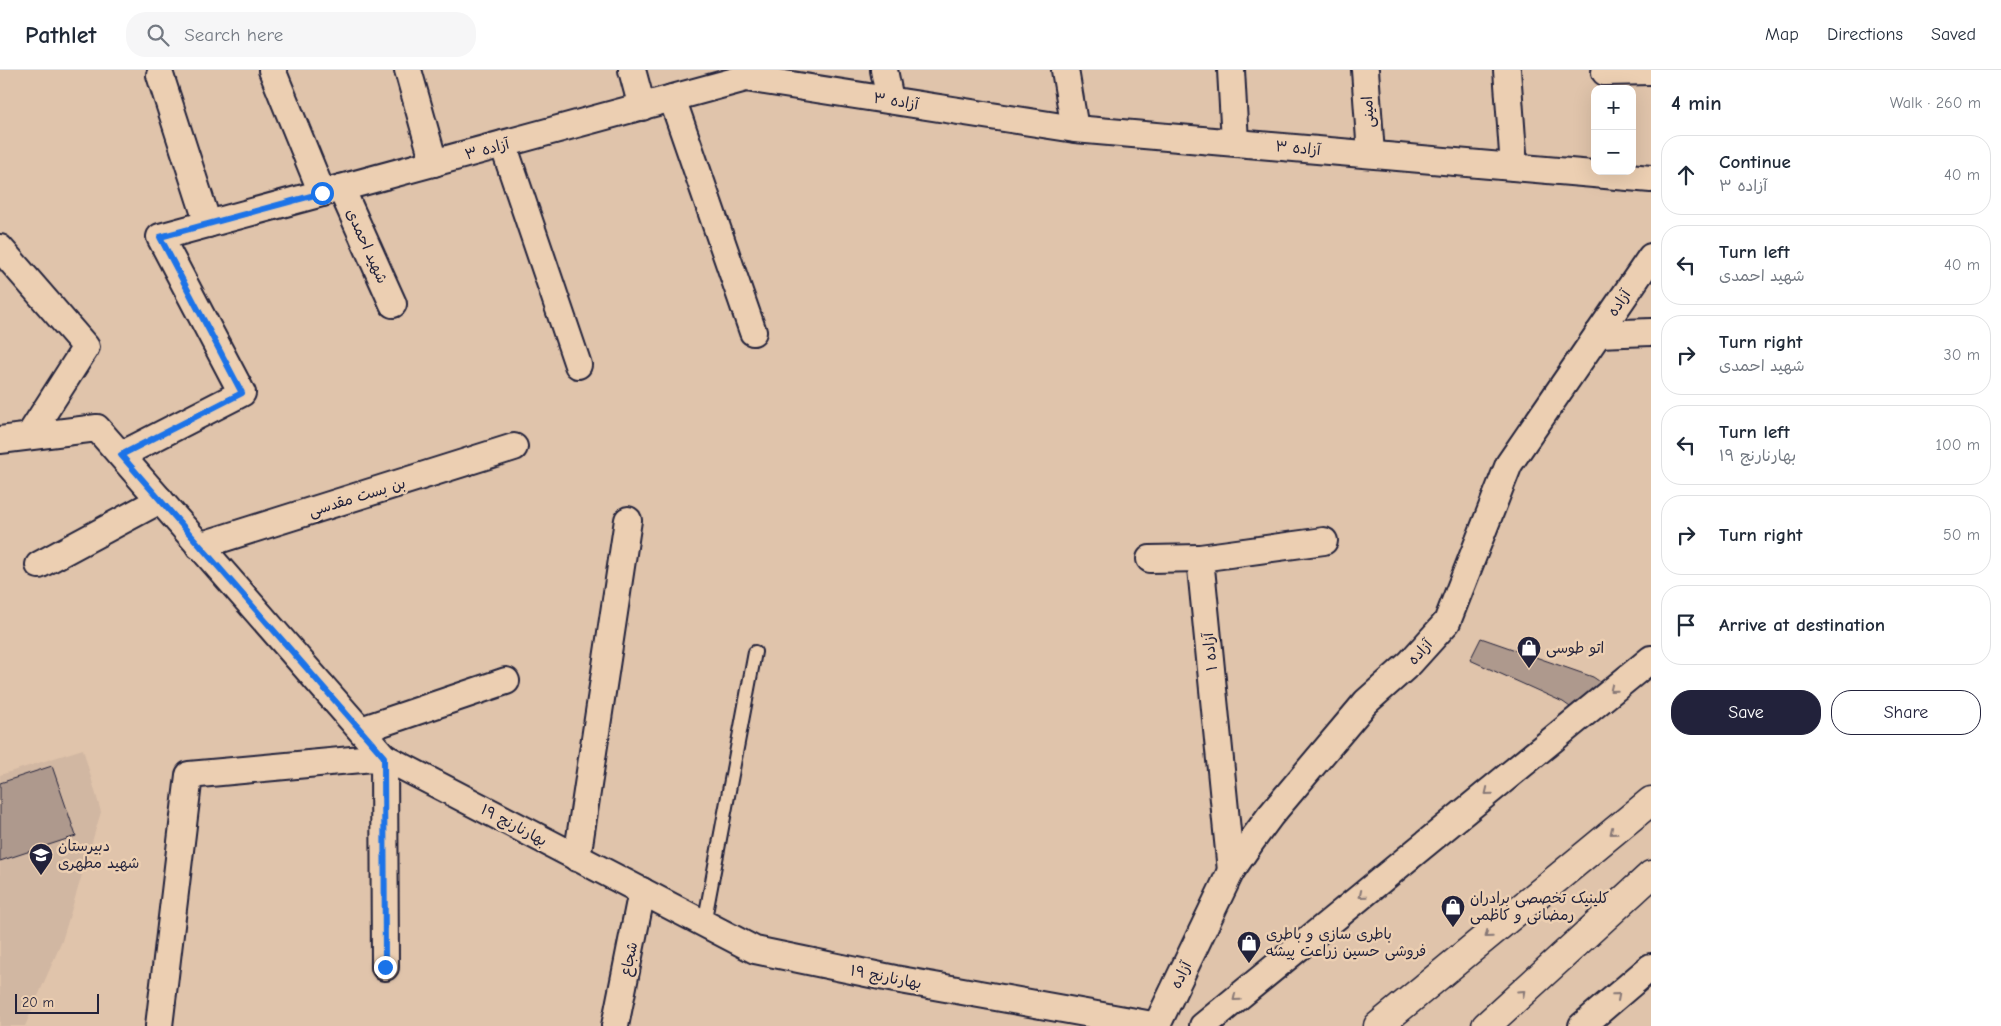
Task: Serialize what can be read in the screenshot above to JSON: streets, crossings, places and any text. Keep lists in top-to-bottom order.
{
  "streets": {
    "street": [
      "آزاده ۳",
      "امینی",
      "شهید احمدی",
      "آزاده",
      "بن بست مقدسی",
      "آزاده ۱",
      "بهارنارنج ۱۹",
      "شجاع"
    ]
  },
  "crossings": [
    ["آزاده ۳", "امینی"],
    ["آزاده ۳", "شهید احمدی"],
    ["آزاده ۳", "بهارنارنج ۱۹"],
    ["آزاده", "آزاده ۱"],
    ["آزاده", "بهارنارنج ۱۹"],
    ["بن بست مقدسی", "بهارنارنج ۱۹"],
    ["بهارنارنج ۱۹", "شجاع"]
  ],
  "places": {
    "shop": ["اتو طوسی", "کلینیک تخصصی برادران رمضانی و کاظمی", "باطری سازی و باطری فروشی حسین زراعت پیشه"],
    "school or university": ["دبیرستان شهید مطهری"]
  },
  "scale_bar": "20 m",
  "page": {
    "header": "Pathlet",
    "search": "Search here",
    "nav": ["Map", "Directions", "Saved"],
    "heading": ["4 min", "Walk · 260 m"],
    "map_buttons": ["+", "−"],
    "list": [
      ["Continue", "آزاده ۳", "40 m"],
      ["Turn left", "شهید احمدی", "40 m"],
      ["Turn right", "شهید احمدی", "30 m"],
      ["Turn left", "بهارنارنج ۱۹", "100 m"],
      ["Turn right", "50 m"],
      "Arrive at destination"
    ],
    "buttons": ["Save", "Share"],
    "scale": "20 m"
  }
}
